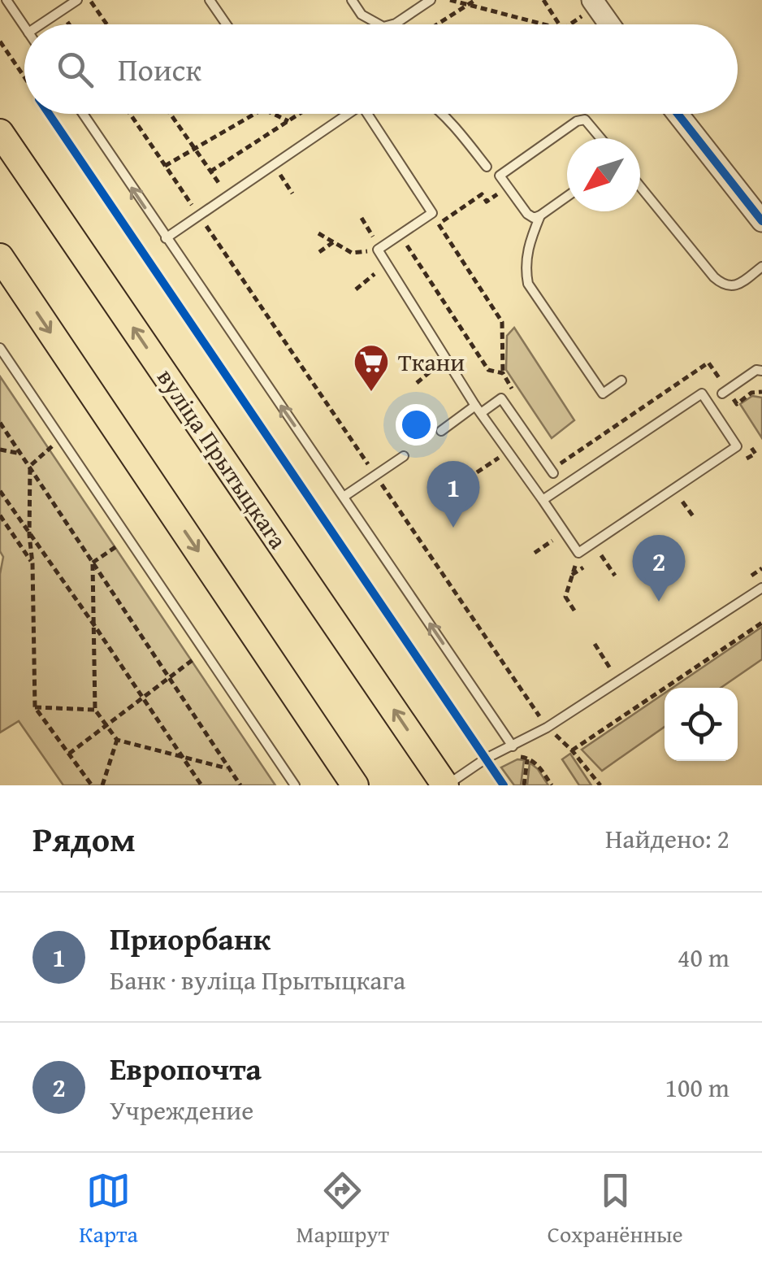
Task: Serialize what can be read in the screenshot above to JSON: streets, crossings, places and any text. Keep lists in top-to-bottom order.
{
  "streets": {
    "main road": ["вуліца Прытыцкага"]
  },
  "places": {
    "supermarket": ["Ткани"]
  },
  "north": "bottom left",
  "page": {
    "search": "Поиск",
    "pins": ["1", "2"],
    "heading": ["Рядом", "Найдено: 2"],
    "list": [
      {
        "mark": "1",
        "name": "Приорбанк",
        "note": "Банк · вуліца Прытыцкага",
        "value": "40 m"
      },
      {
        "mark": "2",
        "name": "Европочта",
        "note": "Учреждение",
        "value": "100 m"
      }
    ],
    "nav": ["Карта", "Маршрут", "Сохранённые"]
  }
}
